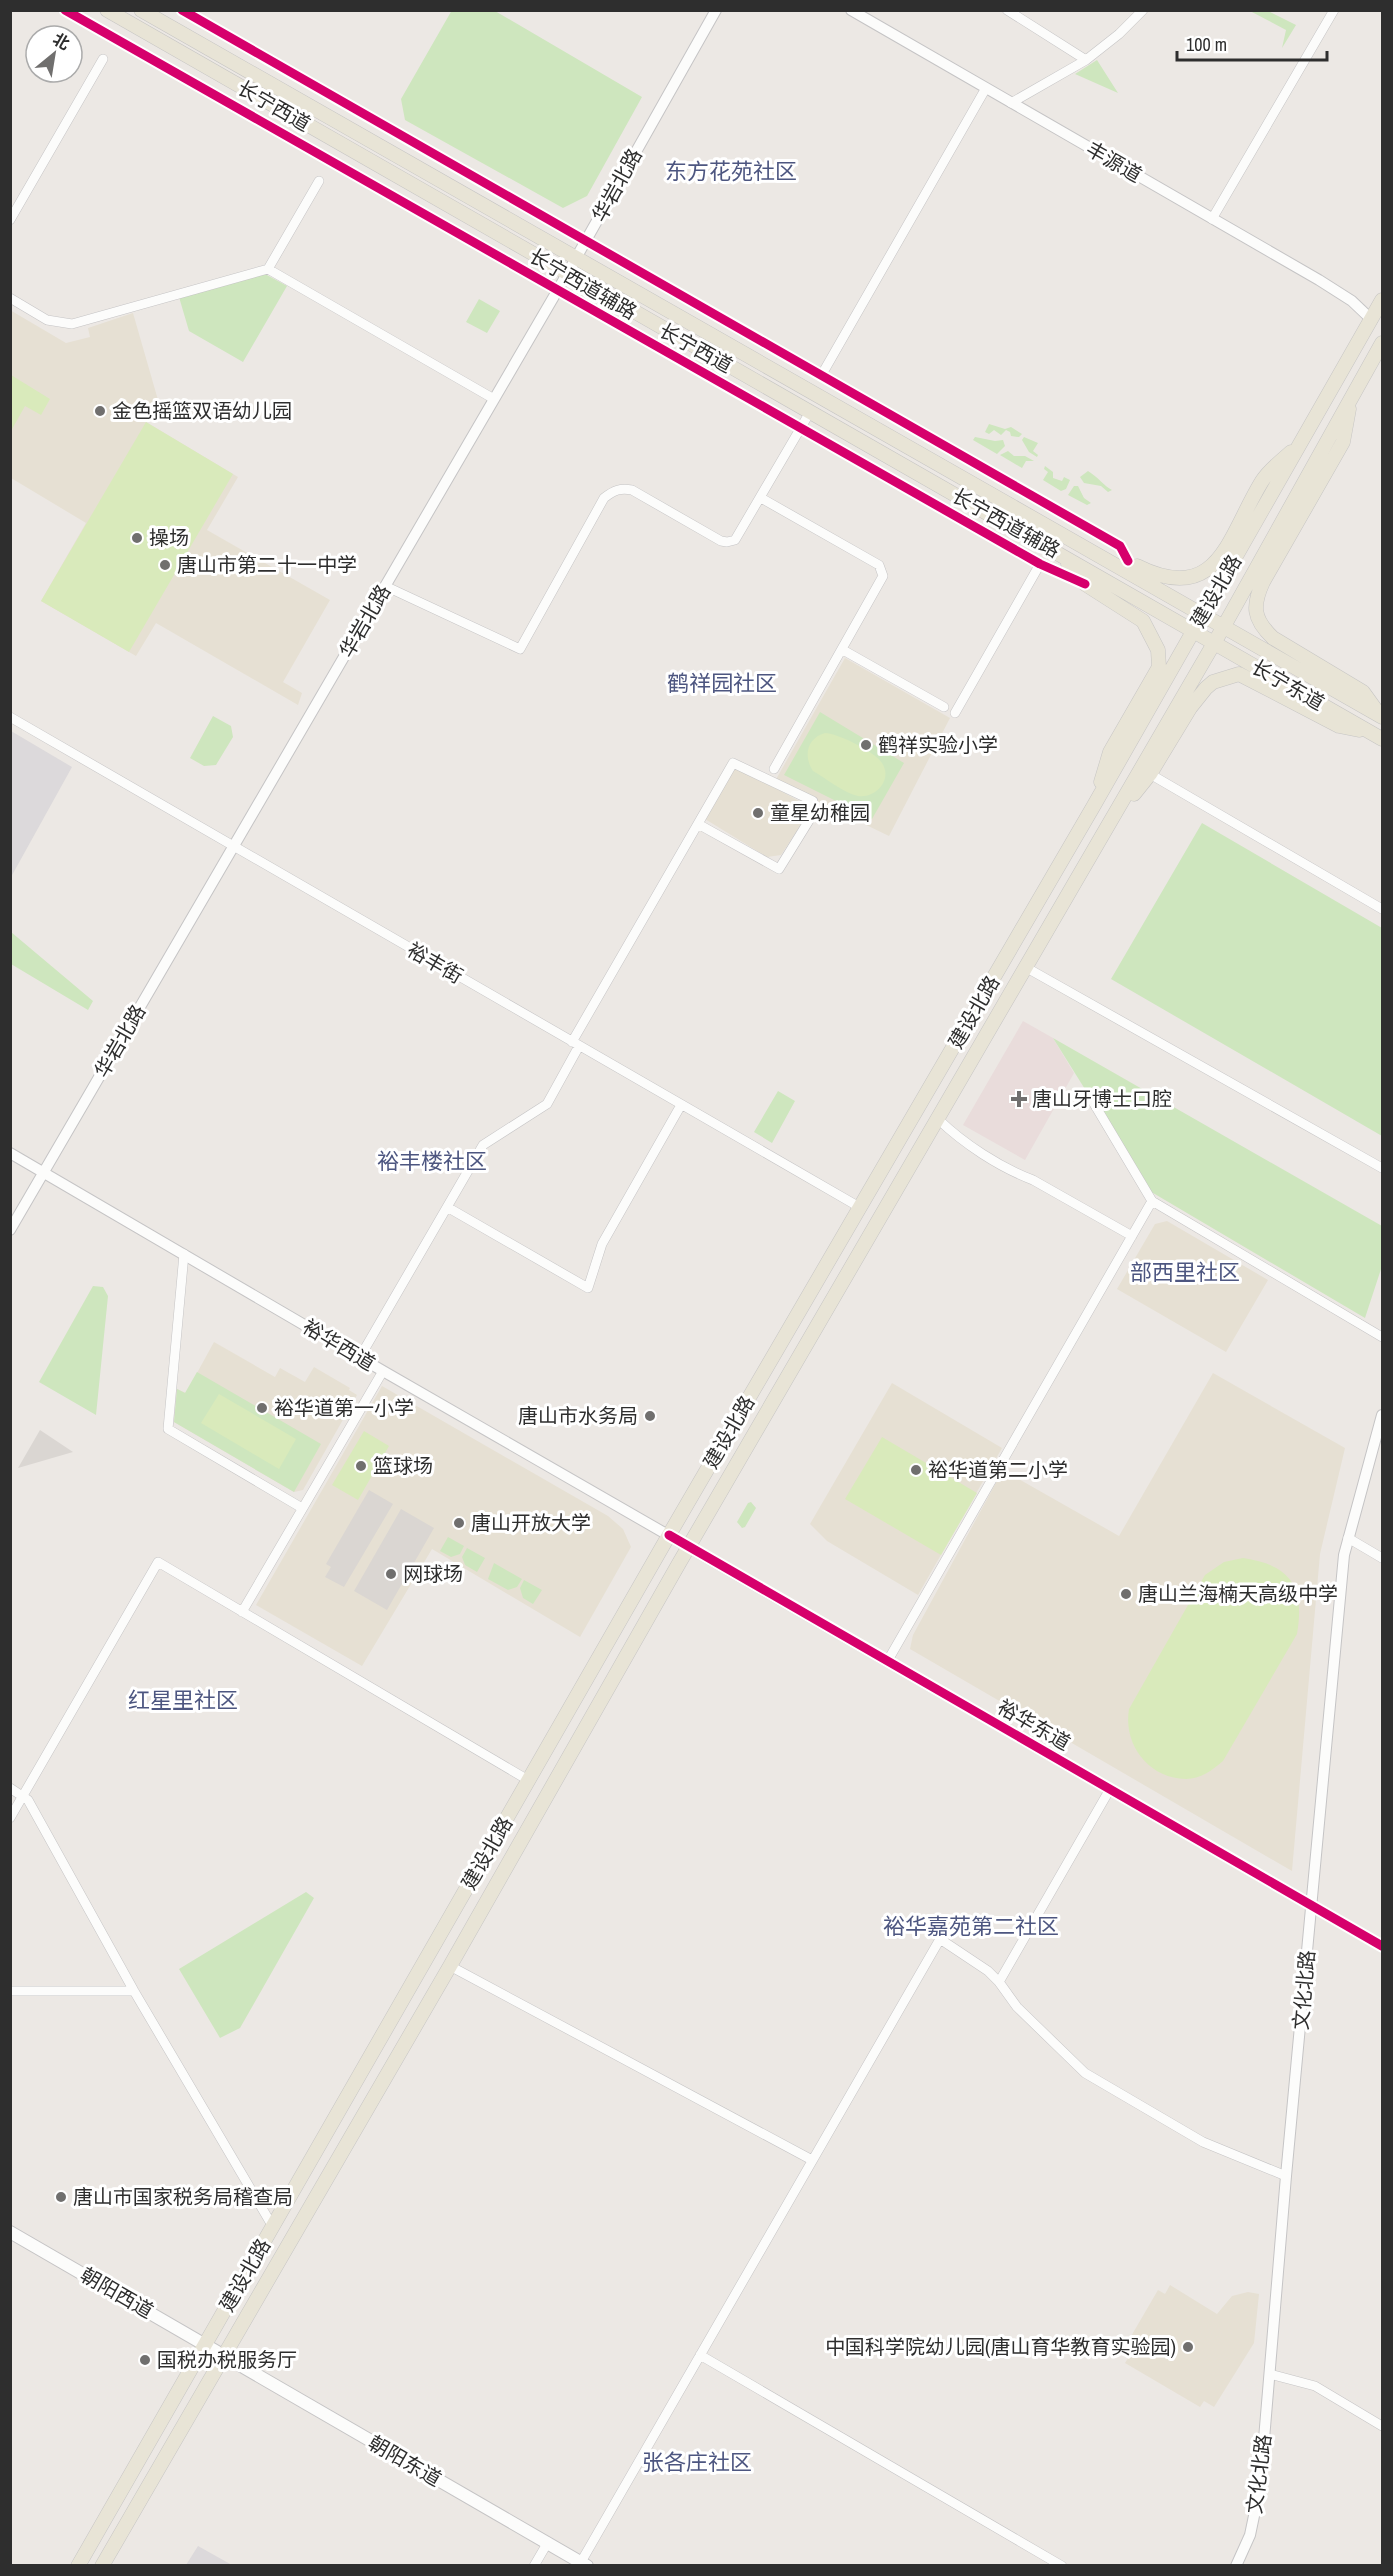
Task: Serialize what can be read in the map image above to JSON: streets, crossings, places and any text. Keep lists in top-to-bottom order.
{
  "streets": {
    "main road": [
      "长宁西道",
      "建设北路",
      "长宁东道",
      "朝阳西道",
      "朝阳东道"
    ],
    "street": [
      "丰源道",
      "华岩北路",
      "长宁西道辅路",
      "裕丰街",
      "裕华西道",
      "裕华东道",
      "文化北路"
    ]
  },
  "crossings": [
    ["长宁西道", "华岩北路"],
    ["长宁西道", "建设北路"],
    ["长宁西道", "长宁东道"],
    ["丰源道", "建设北路"],
    ["华岩北路", "长宁西道辅路"],
    ["华岩北路", "裕丰街"],
    ["华岩北路", "裕华西道"],
    ["建设北路", "长宁东道"],
    ["建设北路", "裕丰街"],
    ["建设北路", "裕华西道"],
    ["建设北路", "裕华东道"],
    ["建设北路", "朝阳西道"],
    ["建设北路", "朝阳东道"],
    ["裕华西道", "裕华东道"],
    ["裕华东道", "文化北路"],
    ["朝阳西道", "朝阳东道"]
  ],
  "districts": [
    "东方花苑社区",
    "鹤祥园社区",
    "裕丰楼社区",
    "部西里社区",
    "红星里社区",
    "裕华嘉苑第二社区",
    "张各庄社区"
  ],
  "places": {
    "other": [
      "金色摇篮双语幼儿园",
      "操场",
      "唐山市第二十一中学",
      "鹤祥实验小学",
      "童星幼稚园",
      "裕华道第一小学",
      "唐山市水务局",
      "篮球场",
      "裕华道第二小学",
      "唐山开放大学",
      "网球场",
      "唐山兰海楠天高级中学",
      "唐山市国家税务局稽查局",
      "中国科学院幼儿园(唐山育华教育实验园)",
      "国税办税服务厅"
    ],
    "health": ["唐山牙博士口腔"]
  },
  "scale_bar": "100 m",
  "north": "top right"
}
